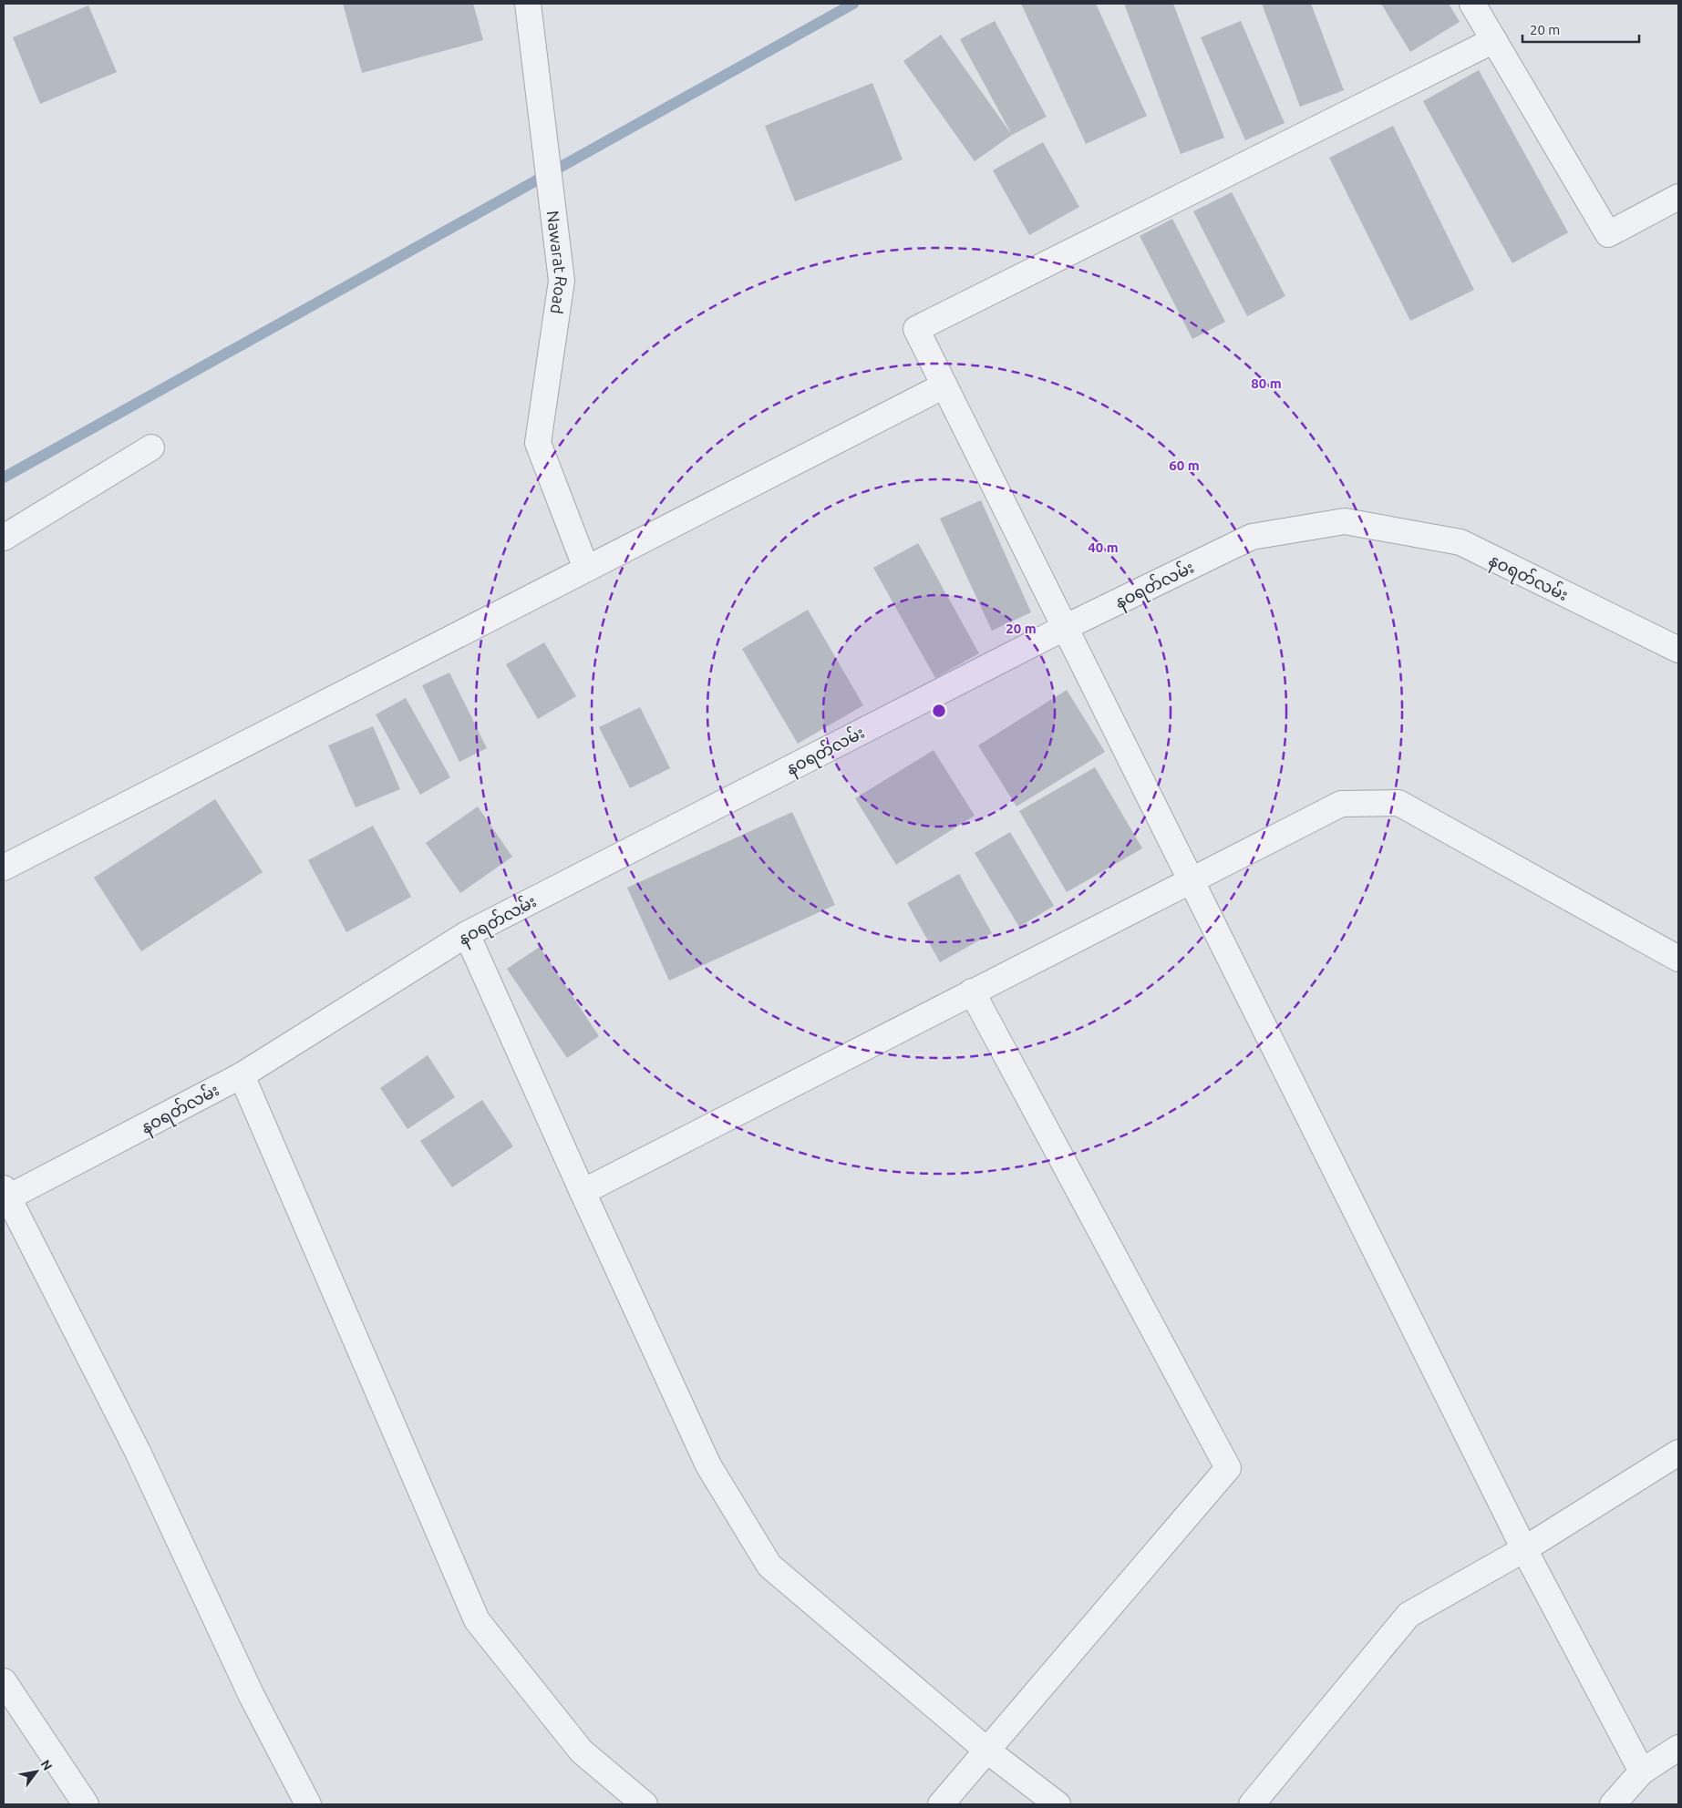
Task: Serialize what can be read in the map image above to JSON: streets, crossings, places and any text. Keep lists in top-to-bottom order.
{
  "streets": {
    "street": ["Nawarat Road", "နဝရတ်လမ်း"]
  },
  "scale_bar": "20 m",
  "north": "top right",
  "rings": [
    "80 m",
    "60 m",
    "40 m",
    "20 m"
  ]
}
